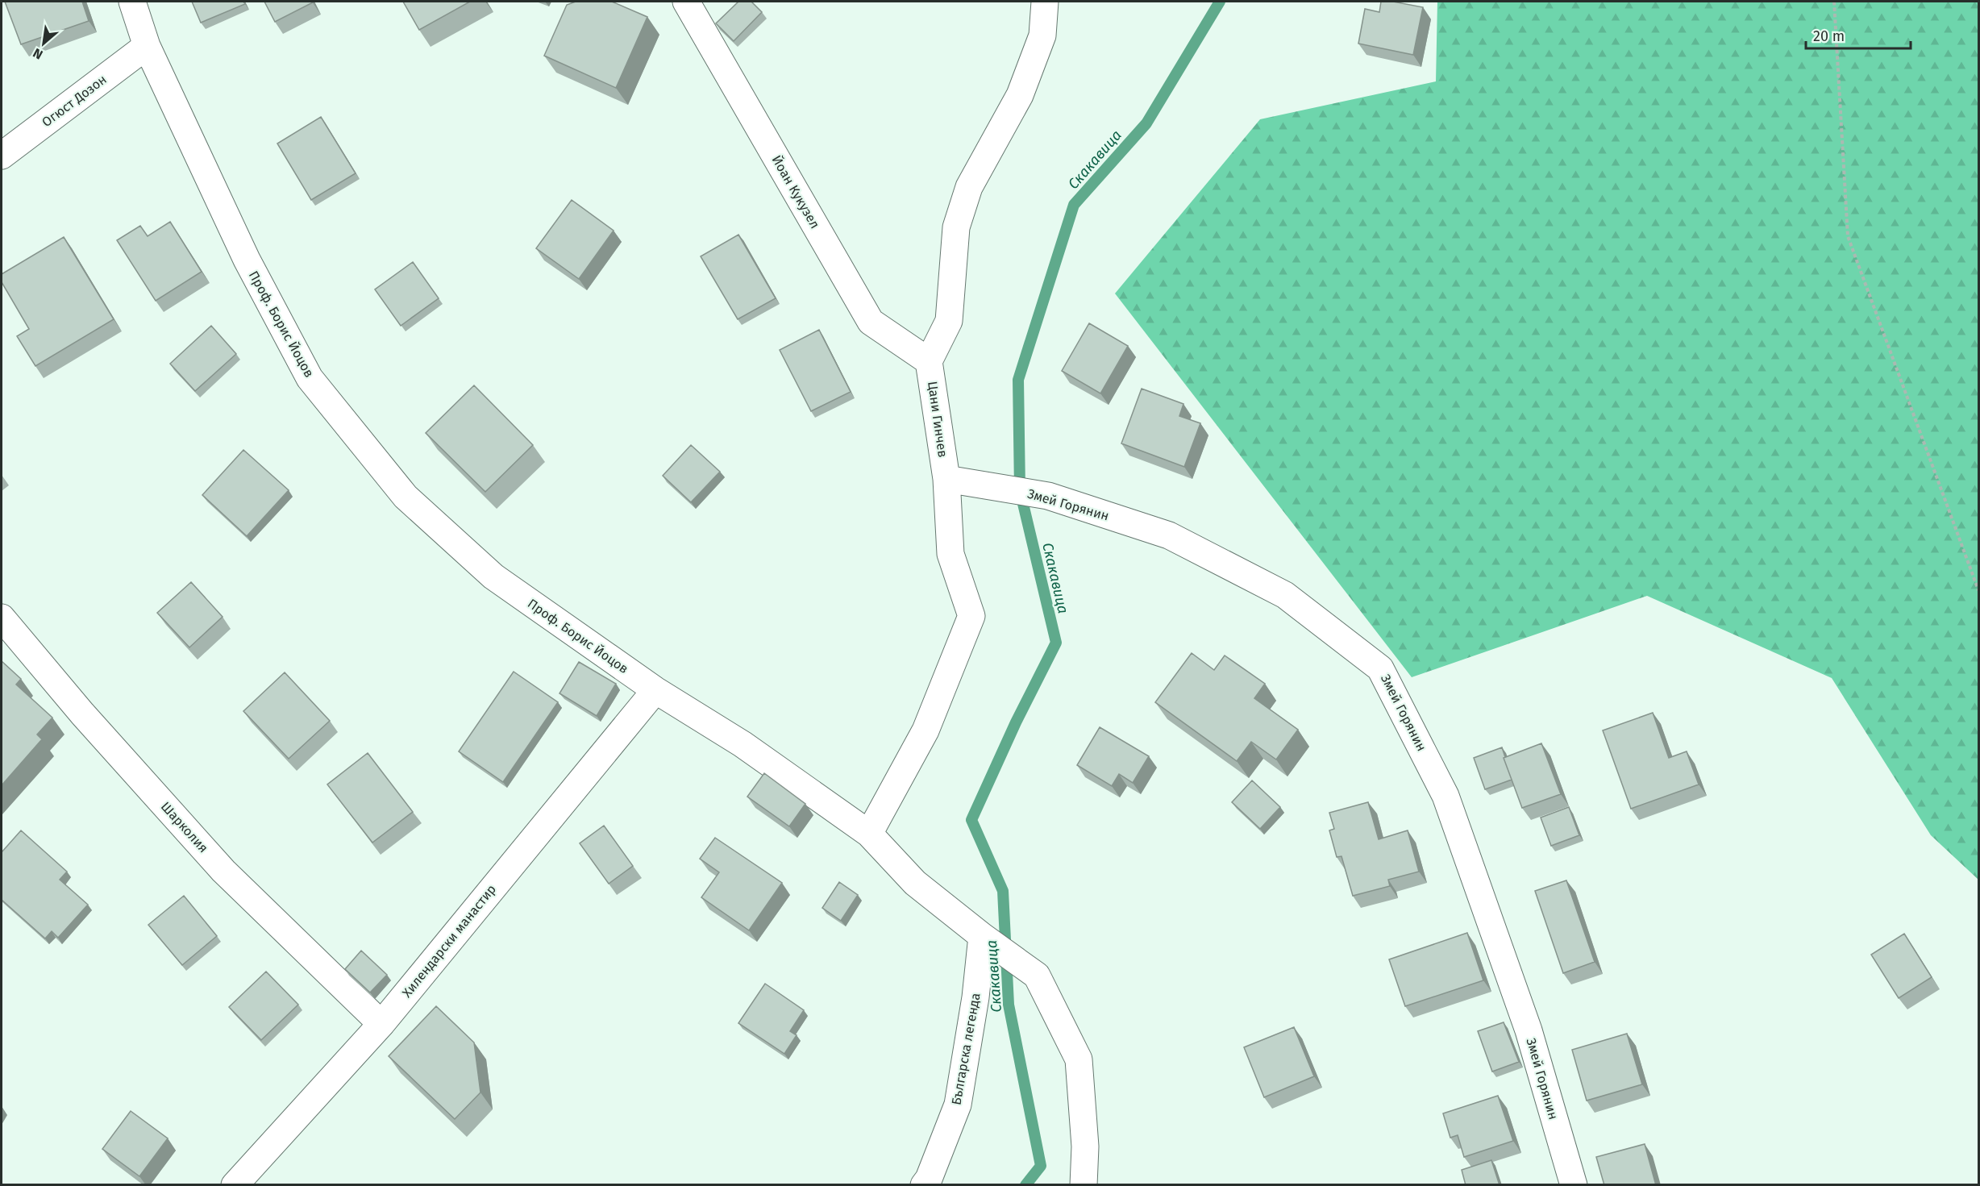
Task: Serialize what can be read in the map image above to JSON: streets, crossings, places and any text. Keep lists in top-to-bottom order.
{
  "streets": {
    "street": [
      "Огюст Дозон",
      "Йоан Кукузел",
      "Проф. Борис Йоцов",
      "Цани Гинчев",
      "Змей Горянин",
      "Шарколия",
      "Хилендарски манастир",
      "Българска легенда"
    ]
  },
  "crossings": [
    ["Огюст Дозон", "Проф. Борис Йоцов"],
    ["Йоан Кукузел", "Цани Гинчев"],
    ["Проф. Борис Йоцов", "Цани Гинчев"],
    ["Проф. Борис Йоцов", "Хилендарски манастир"],
    ["Проф. Борис Йоцов", "Българска легенда"],
    ["Цани Гинчев", "Змей Горянин"],
    ["Шарколия", "Хилендарски манастир"]
  ],
  "water": ["Скакавица"],
  "scale_bar": "20 m",
  "north": "bottom left"
}
